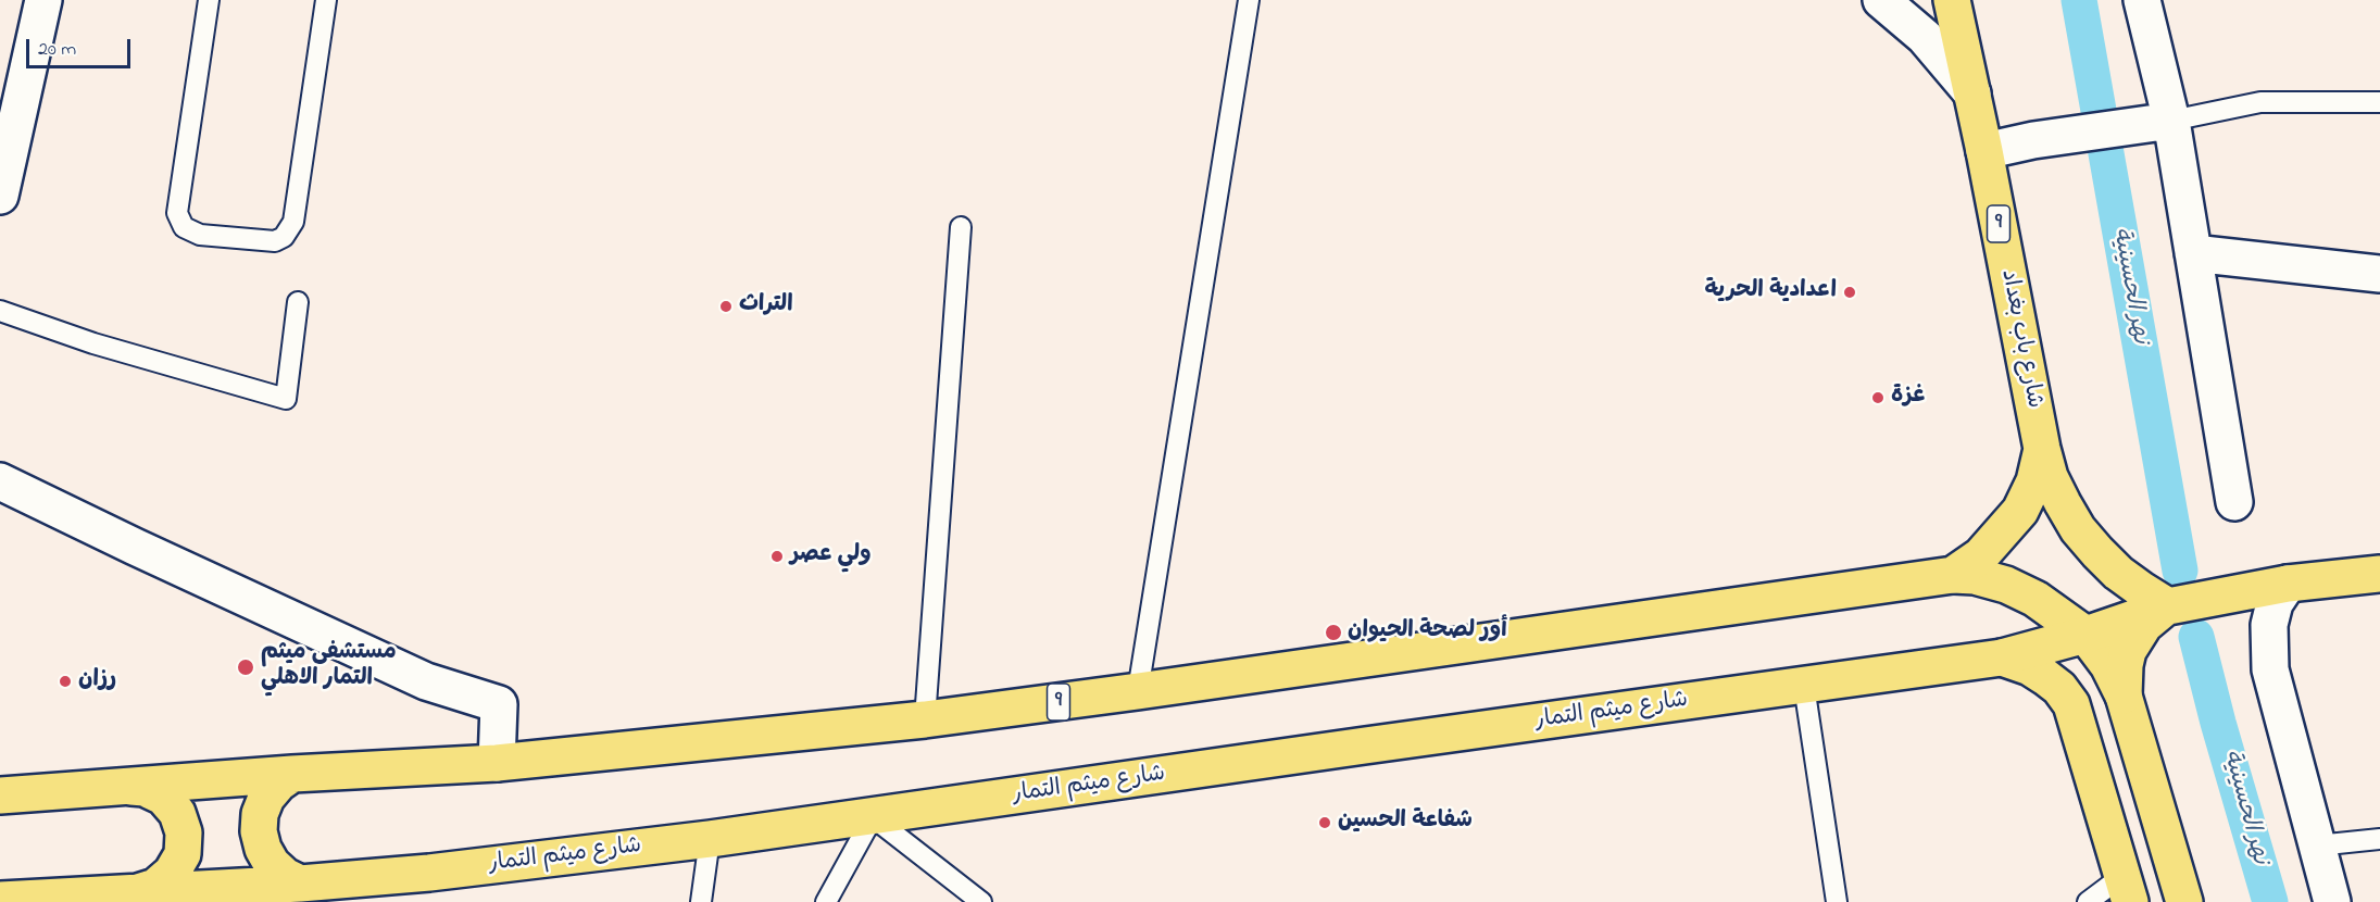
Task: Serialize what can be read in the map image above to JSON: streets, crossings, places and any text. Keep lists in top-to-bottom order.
{
  "streets": {
    "main road": ["9", "شارع باب بغداد", "شارع ميثم التمار"]
  },
  "crossings": [
    ["9", "شارع باب بغداد"],
    ["شارع باب بغداد", "شارع ميثم التمار"]
  ],
  "water": ["نهر الحسينية"],
  "places": [
    "اعدادية الحرية",
    "التراث",
    "غزة",
    "ولي عصر",
    "أور لصحة الحيوان",
    "مستشفى ميثم التمار الاهلي",
    "رزان",
    "شفاعة الحسين"
  ],
  "scale_bar": "20 m"
}
